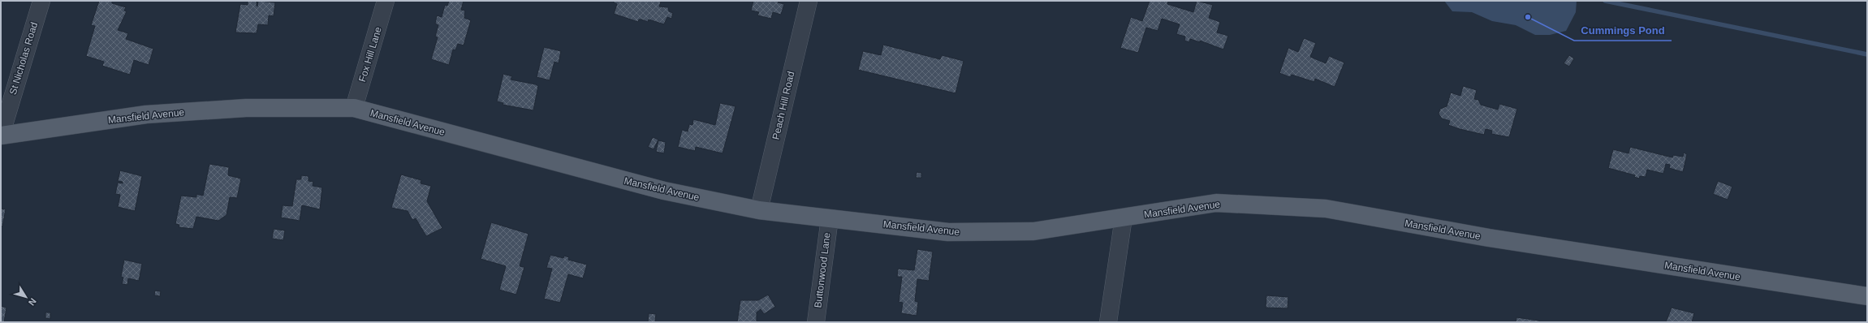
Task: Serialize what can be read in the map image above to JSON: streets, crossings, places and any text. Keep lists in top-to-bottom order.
{
  "streets": {
    "main road": ["Mansfield Avenue"],
    "street": [
      "Fox Hill Lane",
      "St Nicholas Road",
      "Peach Hill Road",
      "Buttonwood Lane"
    ]
  },
  "crossings": [
    ["Fox Hill Lane", "Mansfield Avenue"],
    ["St Nicholas Road", "Mansfield Avenue"],
    ["Peach Hill Road", "Mansfield Avenue"],
    ["Mansfield Avenue", "Buttonwood Lane"]
  ],
  "places": ["Cummings Pond"],
  "north": "bottom right"
}
